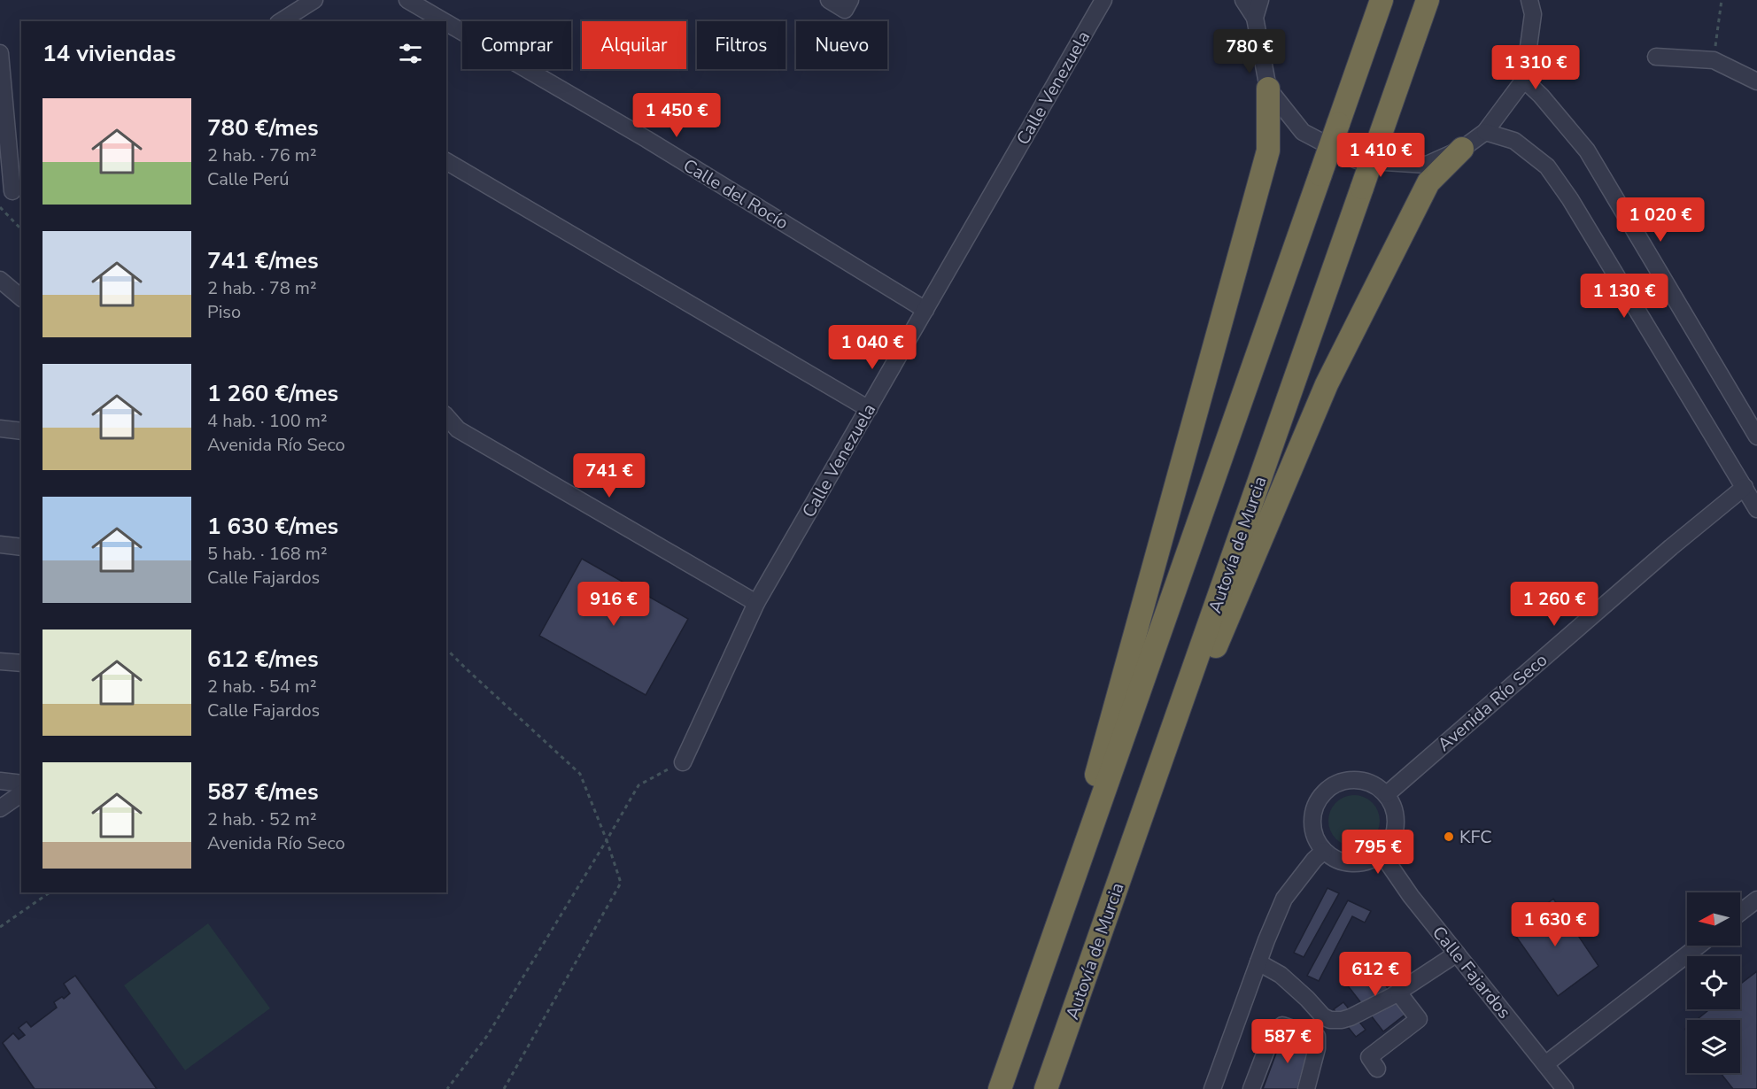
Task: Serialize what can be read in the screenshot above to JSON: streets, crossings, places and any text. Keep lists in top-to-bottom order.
{
  "streets": {
    "highway": ["Autovía de Murcia"],
    "street": [
      "Calle Venezuela",
      "Calle del Rocío",
      "Avenida Río Seco",
      "Calle Fajardos"
    ]
  },
  "crossings": [
    ["Calle Venezuela", "Calle del Rocío"],
    ["Avenida Río Seco", "Calle Fajardos"]
  ],
  "places": ["KFC"],
  "north": "left",
  "page": {
    "chip": [
      "Comprar",
      "Alquilar",
      "Filtros",
      "Nuevo"
    ],
    "heading": "14 viviendas",
    "price": [
      "780 €",
      "1 310 €",
      "1 450 €",
      "1 410 €",
      "1 020 €",
      "1 130 €",
      "1 040 €",
      "741 €",
      "916 €",
      "1 260 €",
      "795 €",
      "1 630 €",
      "612 €",
      "587 €"
    ],
    "list": [
      {
        "name": "780 €/mes",
        "note": "2 hab. · 76 m² · Calle Perú"
      },
      {
        "name": "741 €/mes",
        "note": "2 hab. · 78 m² · Piso"
      },
      {
        "name": "1 260 €/mes",
        "note": "4 hab. · 100 m² · Avenida Río Seco"
      },
      {
        "name": "1 630 €/mes",
        "note": "5 hab. · 168 m² · Calle Fajardos"
      },
      {
        "name": "612 €/mes",
        "note": "2 hab. · 54 m² · Calle Fajardos"
      },
      {
        "name": "587 €/mes",
        "note": "2 hab. · 52 m² · Avenida Río Seco"
      }
    ]
  }
}
